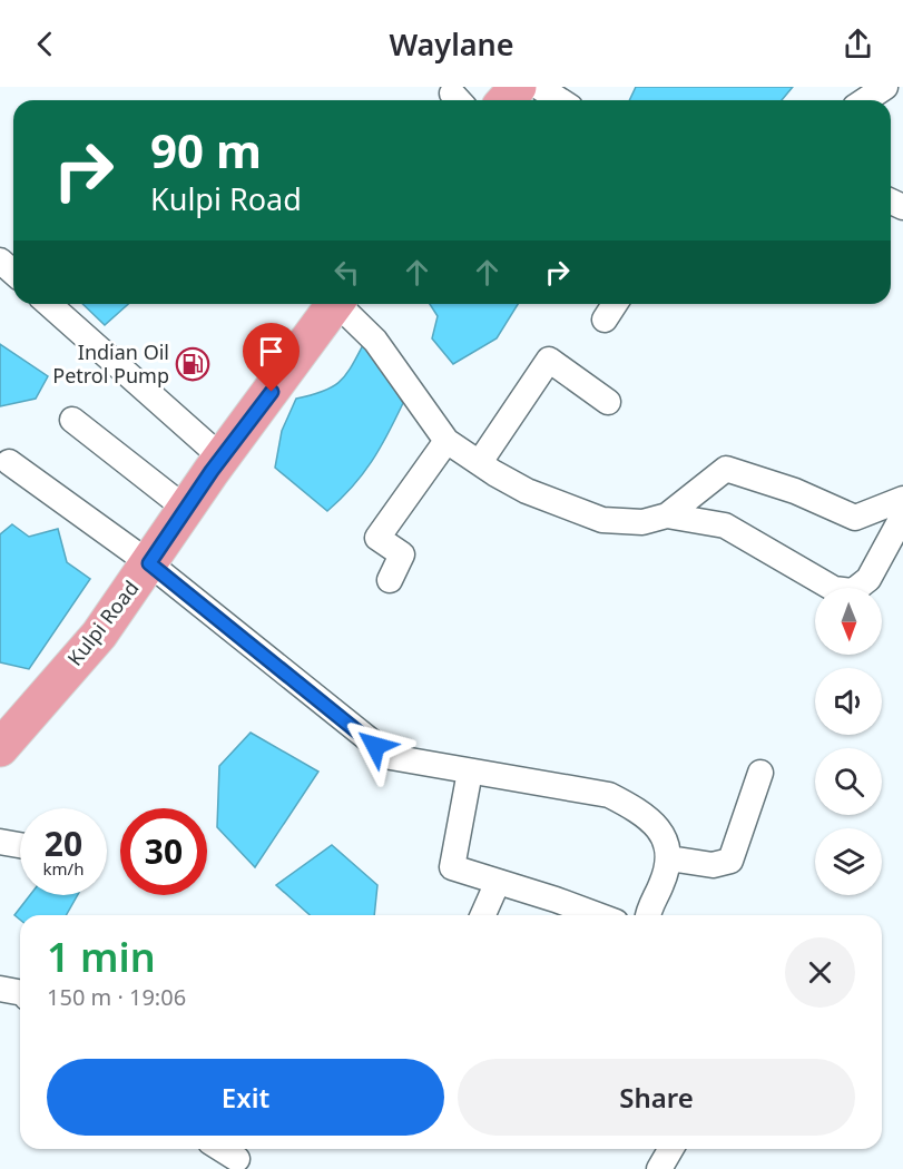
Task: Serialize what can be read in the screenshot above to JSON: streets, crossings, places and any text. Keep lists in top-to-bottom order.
{
  "streets": {
    "main road": ["Kulpi Road"]
  },
  "places": {
    "fuel station": ["Indian Oil Petrol Pump"]
  },
  "north": "bottom",
  "page": {
    "header": "Waylane",
    "turn": ["90 m", "Kulpi Road"],
    "speed": "20 km/h",
    "limit": "30",
    "heading": ["1 min", "150 m · 19:06"],
    "buttons": ["Exit", "Share"]
  }
}
